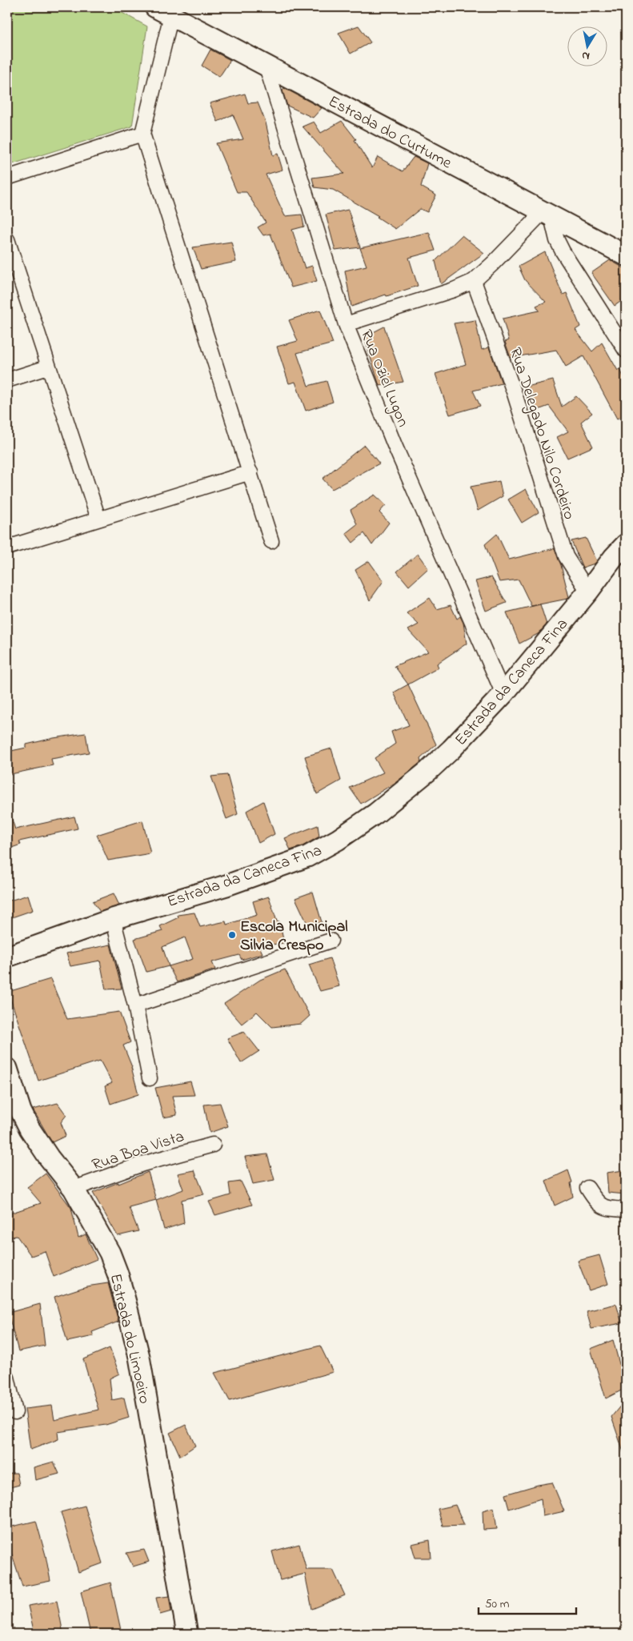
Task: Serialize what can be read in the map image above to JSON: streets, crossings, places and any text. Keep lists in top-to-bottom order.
{
  "streets": {
    "street": [
      "Estrada do Curtume",
      "Rua Oziel Lugon",
      "Rua Delegado Nilo Cordeiro",
      "Estrada da Caneca Fina",
      "Rua Boa Vista",
      "Estrada do Limoeiro"
    ]
  },
  "crossings": [
    ["Estrada do Curtume", "Rua Oziel Lugon"],
    ["Rua Oziel Lugon", "Estrada da Caneca Fina"],
    ["Rua Delegado Nilo Cordeiro", "Estrada da Caneca Fina"],
    ["Rua Boa Vista", "Estrada do Limoeiro"]
  ],
  "places": ["Escola Municipal Silvia Crespo"],
  "scale_bar": "50 m",
  "north": "bottom"
}
